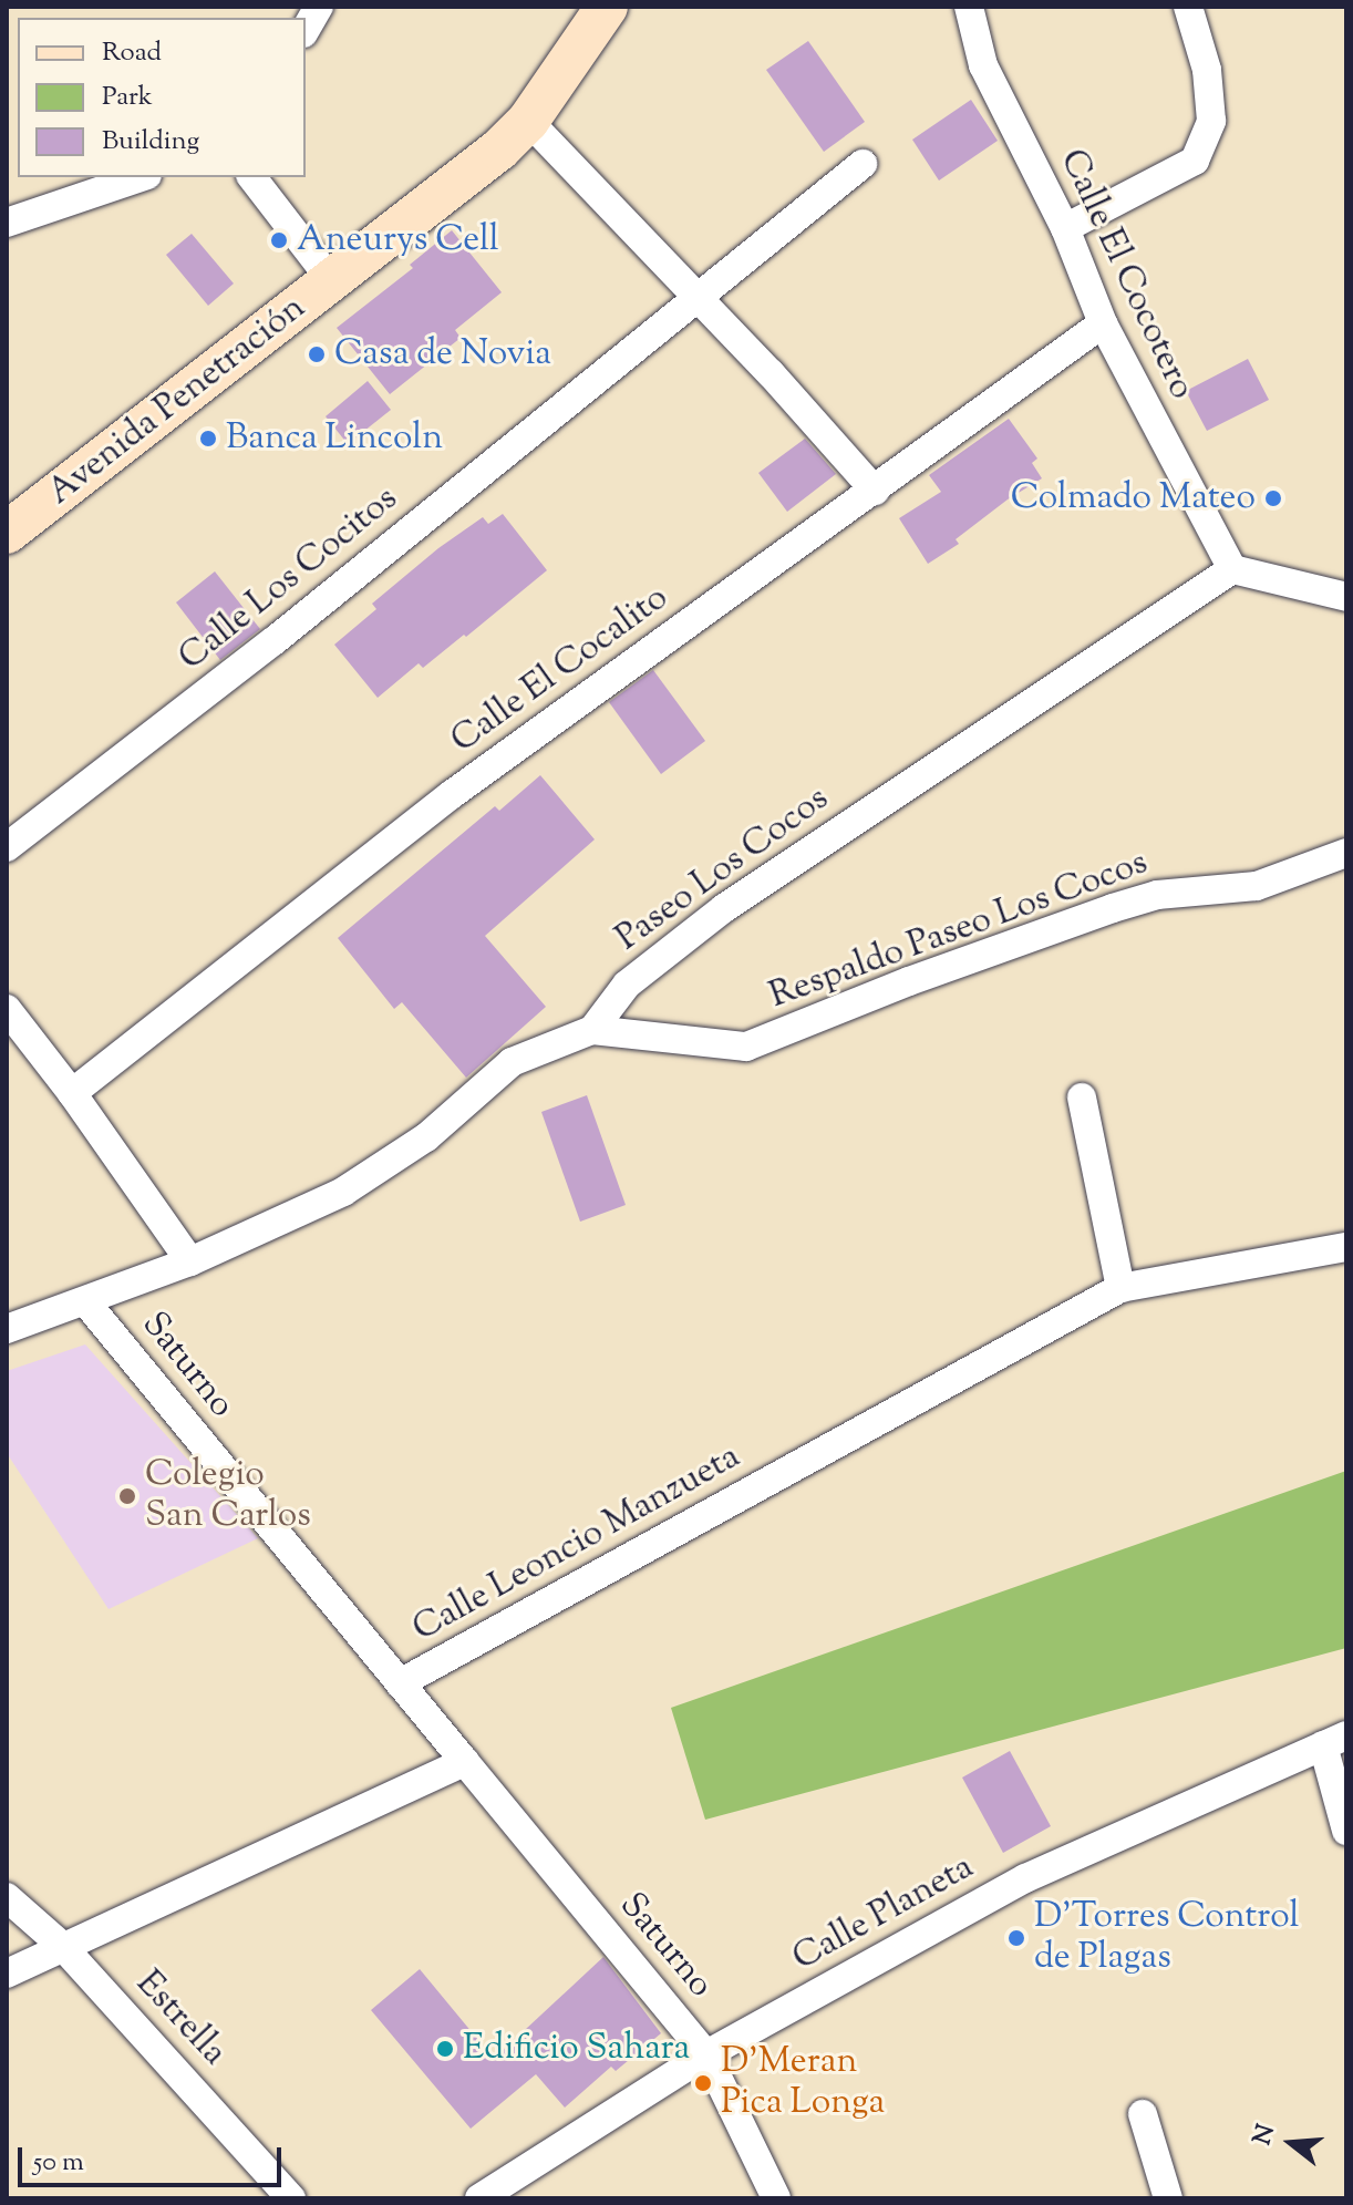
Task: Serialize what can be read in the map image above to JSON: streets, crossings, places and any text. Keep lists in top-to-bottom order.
{
  "streets": {
    "street": [
      "Calle El Cocotero",
      "Avenida Penetración",
      "Calle Los Cocitos",
      "Calle El Cocalito",
      "Paseo Los Cocos",
      "Respaldo Paseo Los Cocos",
      "Saturno",
      "Calle Leoncio Manzueta",
      "Calle Planeta",
      "Estrella"
    ]
  },
  "crossings": [
    ["Calle El Cocotero", "Calle El Cocalito"],
    ["Calle El Cocotero", "Paseo Los Cocos"],
    ["Paseo Los Cocos", "Respaldo Paseo Los Cocos"],
    ["Saturno", "Calle Leoncio Manzueta"],
    ["Saturno", "Calle Planeta"]
  ],
  "places": [
    "Aneurys Cell",
    "Casa de Novia",
    "Banca Lincoln",
    "Colmado Mateo",
    "Colegio San Carlos",
    "D'Torres Control de Plagas",
    "Edificio Sahara",
    "D'Meran Pica Longa"
  ],
  "legend": ["Road", "Park", "Building"],
  "scale_bar": "50 m",
  "north": "left"
}
